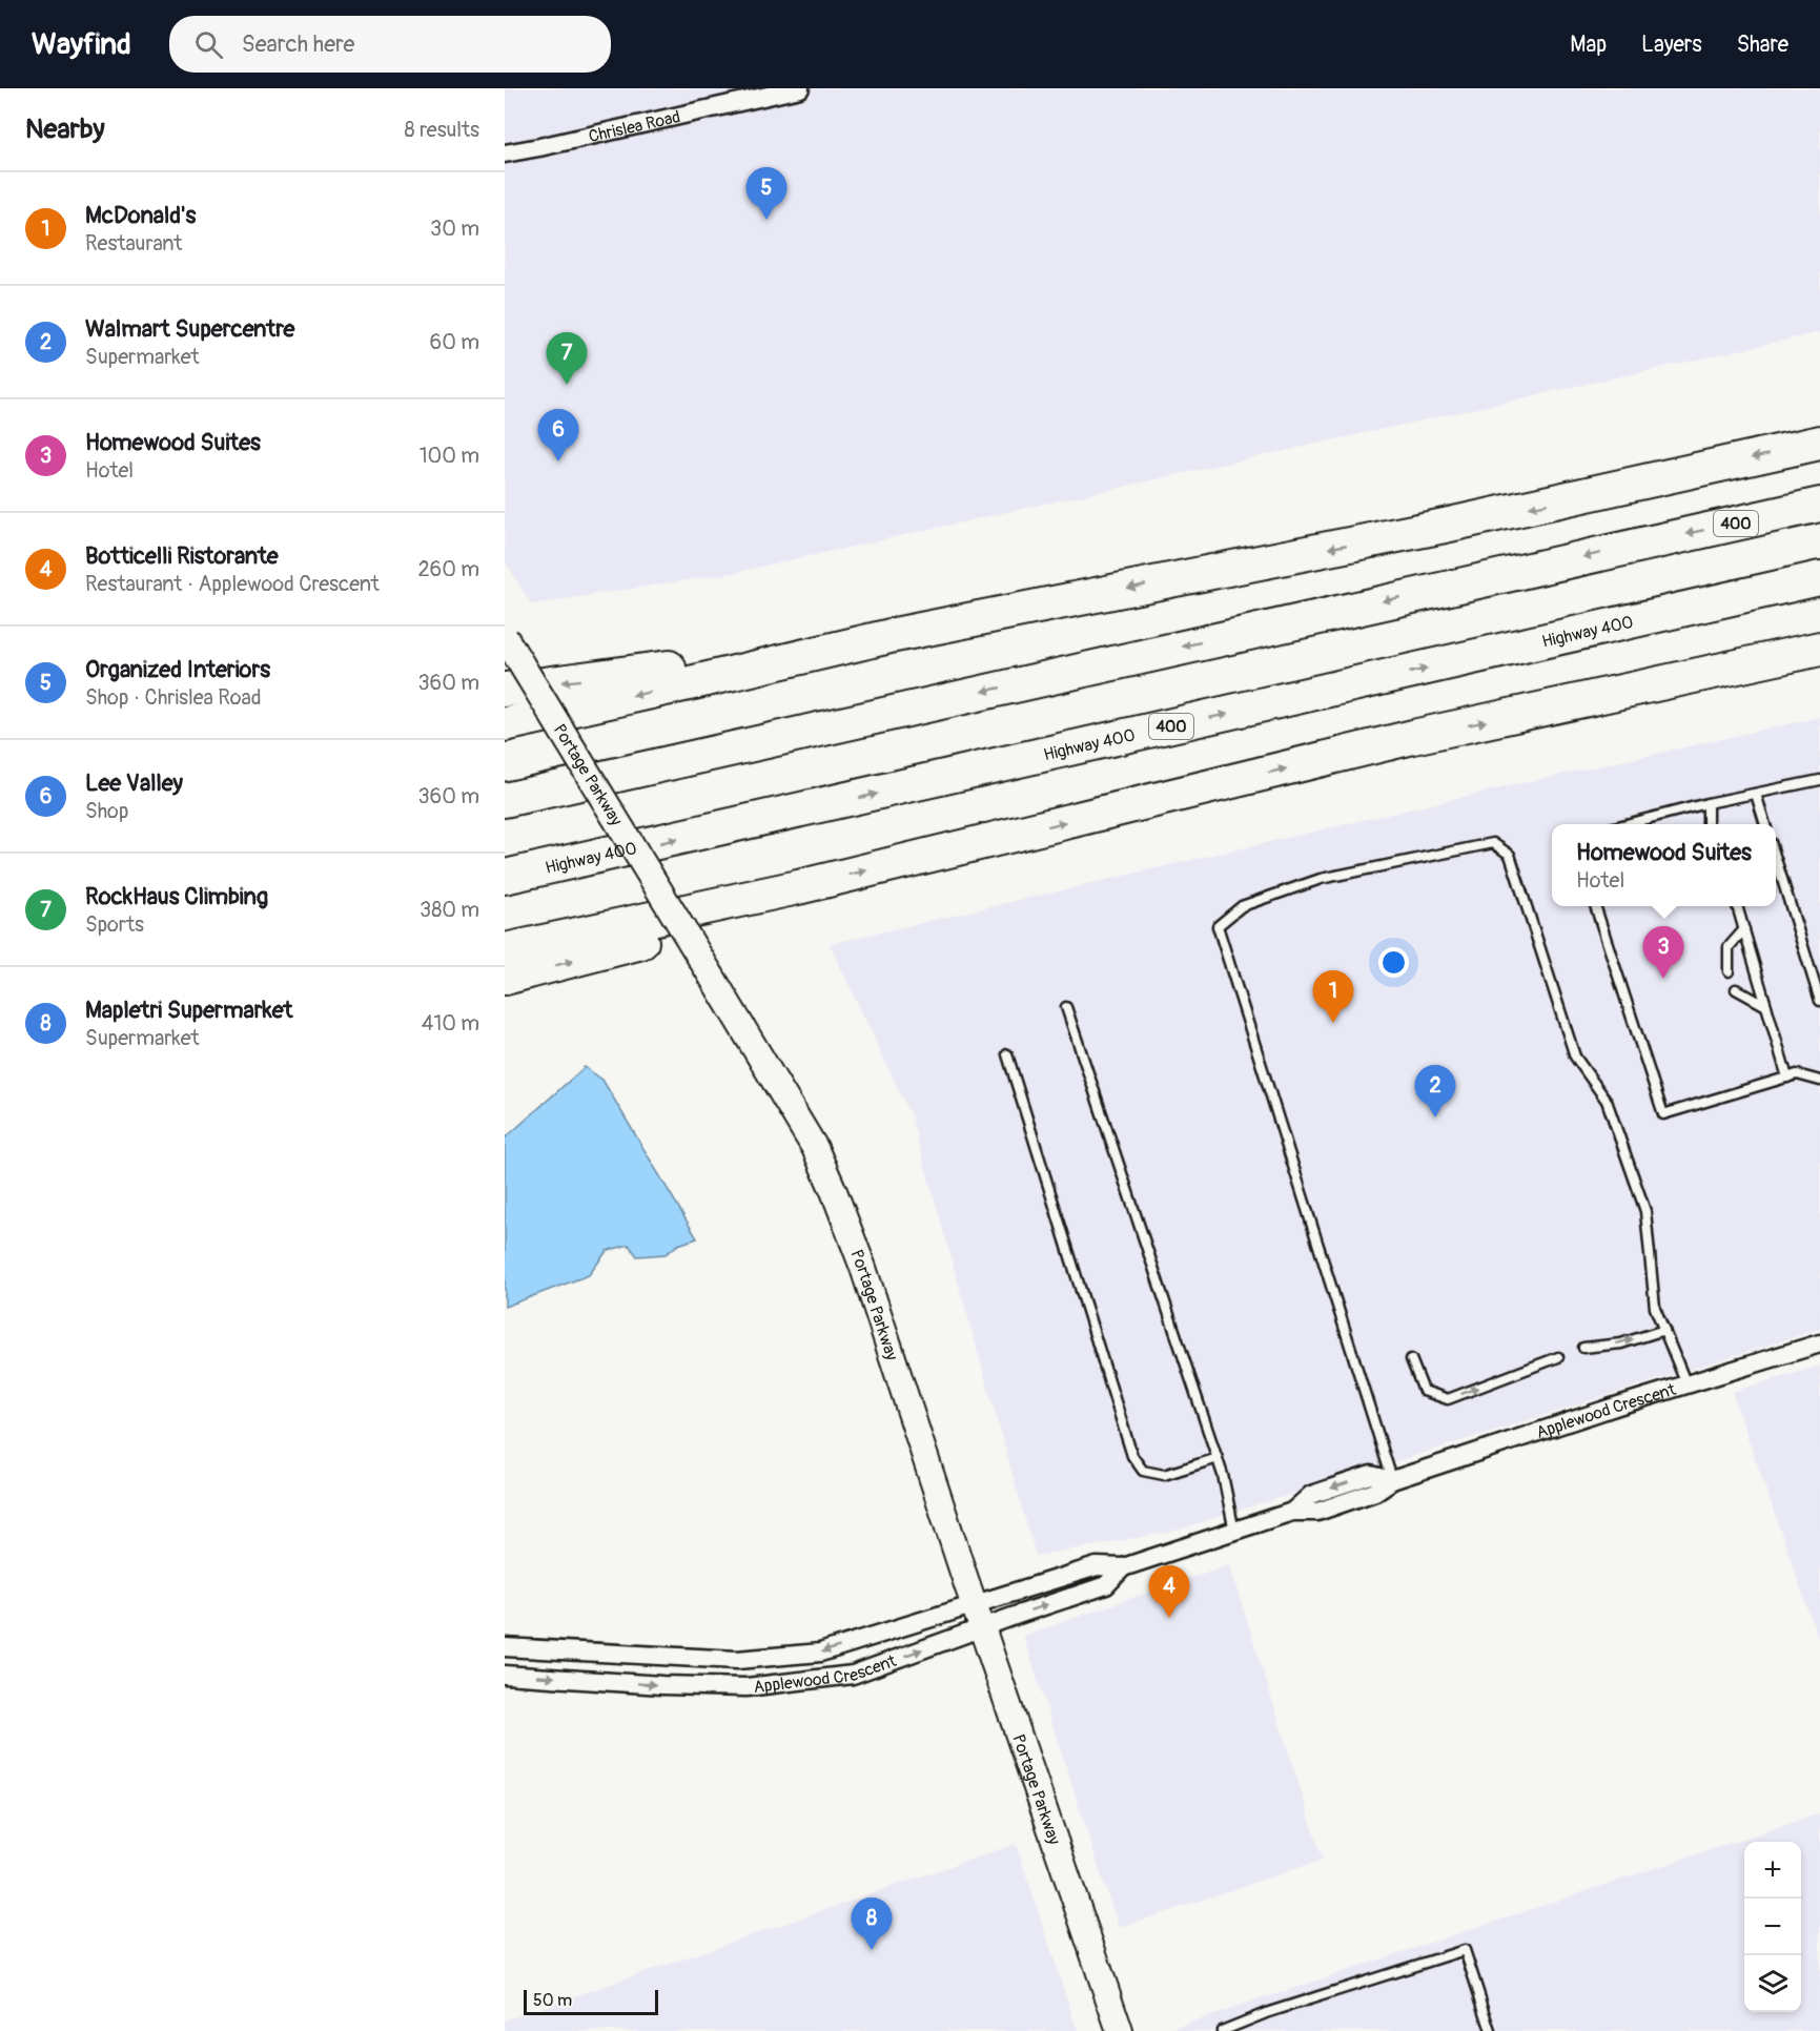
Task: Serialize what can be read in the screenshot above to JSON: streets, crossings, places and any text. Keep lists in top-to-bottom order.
{
  "streets": {
    "highway": ["400", "Highway 400"],
    "street": ["Chrislea Road", "Portage Parkway", "Applewood Crescent"]
  },
  "crossings": [
    ["Portage Parkway", "Applewood Crescent"]
  ],
  "scale_bar": "50 m",
  "page": {
    "header": "Wayfind",
    "search": "Search here",
    "nav": ["Map", "Layers", "Share"],
    "heading": ["Nearby", "8 results"],
    "pins": [
      "5",
      "7",
      "6",
      "3",
      "1",
      "2",
      "4",
      "8"
    ],
    "list": [
      {
        "mark": "1",
        "name": "McDonald's",
        "note": "Restaurant",
        "value": "30 m"
      },
      {
        "mark": "2",
        "name": "Walmart Supercentre",
        "note": "Supermarket",
        "value": "60 m"
      },
      {
        "mark": "3",
        "name": "Homewood Suites",
        "note": "Hotel",
        "value": "100 m"
      },
      {
        "mark": "4",
        "name": "Botticelli Ristorante",
        "note": "Restaurant · Applewood Crescent",
        "value": "260 m"
      },
      {
        "mark": "5",
        "name": "Organized Interiors",
        "note": "Shop · Chrislea Road",
        "value": "360 m"
      },
      {
        "mark": "6",
        "name": "Lee Valley",
        "note": "Shop",
        "value": "360 m"
      },
      {
        "mark": "7",
        "name": "RockHaus Climbing",
        "note": "Sports",
        "value": "380 m"
      },
      {
        "mark": "8",
        "name": "Mapletri Supermarket",
        "note": "Supermarket",
        "value": "410 m"
      }
    ],
    "popup": ["Homewood Suites", "Hotel"],
    "map_buttons": ["+", "−"],
    "scale": "50 m"
  }
}
